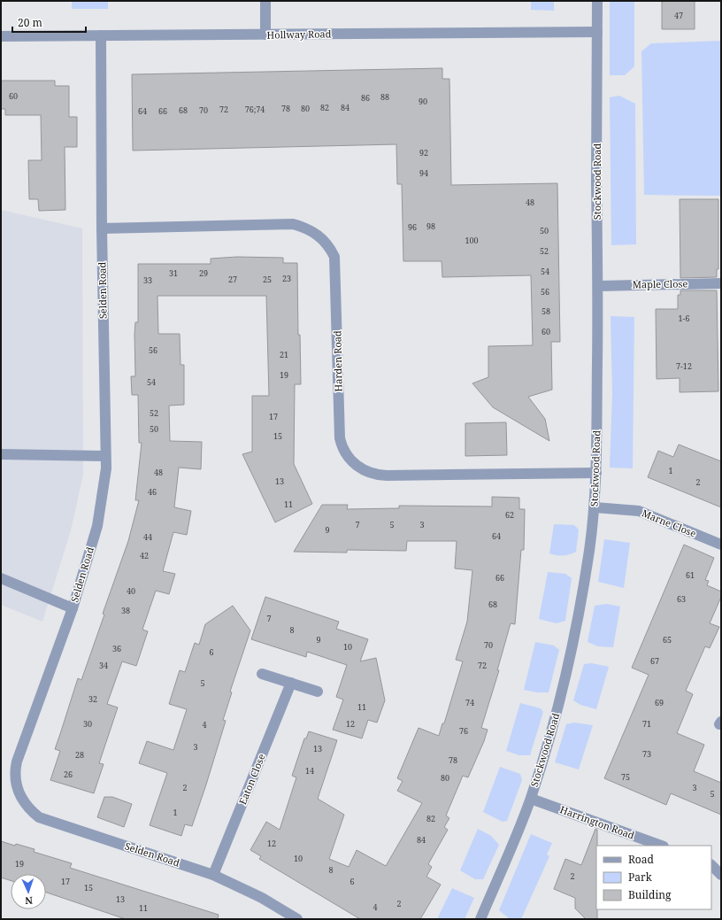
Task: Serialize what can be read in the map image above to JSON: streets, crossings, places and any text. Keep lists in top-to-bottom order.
{
  "streets": {
    "street": [
      "Hollway Road",
      "Stockwood Road",
      "Maple Close",
      "Selden Road",
      "Harden Road",
      "Marne Close",
      "Eaton Close",
      "Harrington Road"
    ]
  },
  "crossings": [
    ["Hollway Road", "Stockwood Road"],
    ["Hollway Road", "Selden Road"],
    ["Stockwood Road", "Maple Close"],
    ["Stockwood Road", "Harden Road"],
    ["Stockwood Road", "Marne Close"],
    ["Stockwood Road", "Harrington Road"],
    ["Selden Road", "Harden Road"],
    ["Selden Road", "Eaton Close"]
  ],
  "house_numbers": [
    "47",
    "60",
    "88",
    "86",
    "90",
    "82",
    "84",
    "78",
    "80",
    "72",
    "76;74",
    "68",
    "70",
    "64",
    "66",
    "92",
    "94",
    "48",
    "98",
    "96",
    "50",
    "100",
    "52",
    "54",
    "31",
    "29",
    "23",
    "27",
    "25",
    "33",
    "56",
    "58",
    "1-6",
    "60",
    "56",
    "21",
    "7-12",
    "19",
    "54",
    "52",
    "17",
    "50",
    "15",
    "1",
    "48",
    "13",
    "2",
    "46",
    "11",
    "62",
    "7",
    "5",
    "3",
    "9",
    "64",
    "44",
    "42",
    "61",
    "66",
    "40",
    "63",
    "68",
    "38",
    "7",
    "8",
    "9",
    "65",
    "70",
    "10",
    "36",
    "6",
    "67",
    "34",
    "72",
    "5",
    "32",
    "74",
    "69",
    "11",
    "30",
    "12",
    "71",
    "4",
    "76",
    "3",
    "13",
    "73",
    "28",
    "78",
    "14",
    "26",
    "75",
    "80",
    "2",
    "3",
    "5",
    "1",
    "82",
    "84",
    "12",
    "10",
    "19",
    "8",
    "2",
    "17",
    "6",
    "15",
    "13",
    "2",
    "4",
    "11"
  ],
  "legend": ["Road", "Park", "Building"],
  "scale_bar": "20 m",
  "north": "bottom"
}
